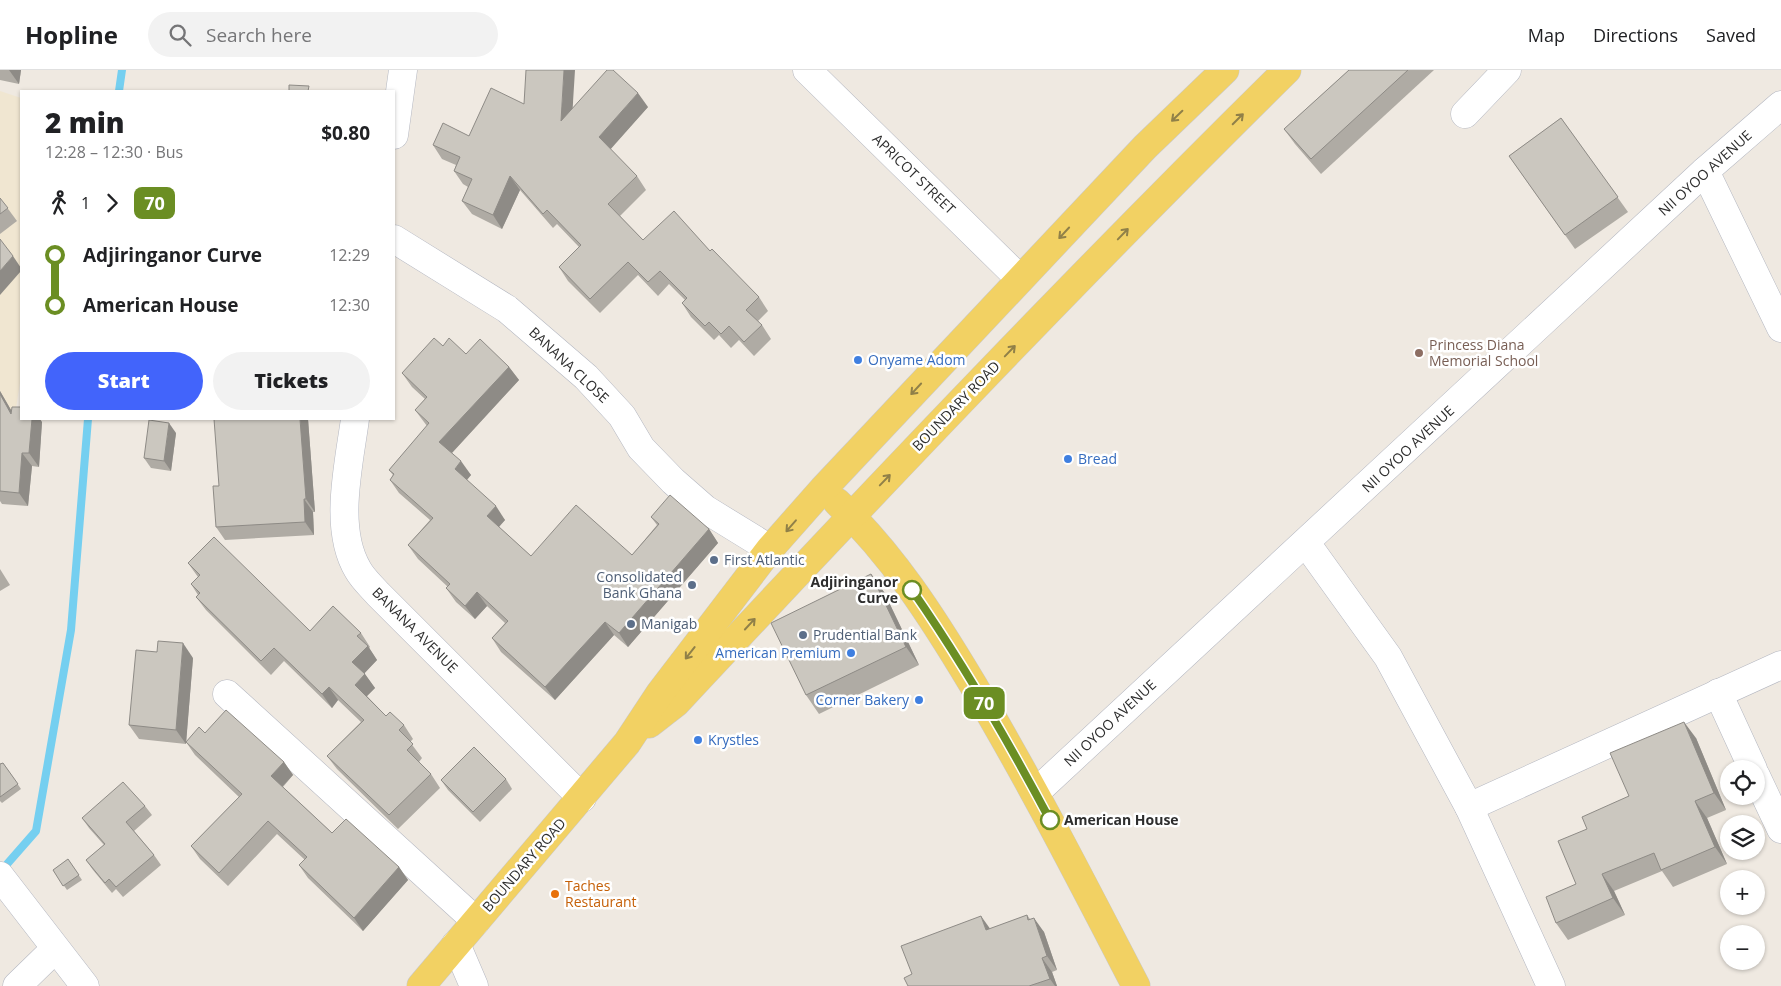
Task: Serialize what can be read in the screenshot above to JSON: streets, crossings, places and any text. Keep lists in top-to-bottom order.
{
  "streets": {
    "main road": ["BOUNDARY ROAD"],
    "street": [
      "NII OYOO AVENUE",
      "APRICOT STREET",
      "BANANA CLOSE",
      "BANANA AVENUE"
    ]
  },
  "crossings": [
    ["APRICOT STREET", "BOUNDARY ROAD"],
    ["BANANA CLOSE", "BOUNDARY ROAD"],
    ["BOUNDARY ROAD", "BANANA AVENUE"]
  ],
  "places": [
    "Princess Diana Memorial School",
    "Onyame Adom",
    "Bread",
    "First Atlantic",
    "Consolidated Bank Ghana",
    "Adjiringanor Curve",
    "Manigab",
    "Prudential Bank",
    "American Premium",
    "Corner Bakery",
    "Krystles",
    "American House",
    "Taches Restaurant"
  ],
  "lines": ["bus line 70"],
  "page": {
    "header": "Hopline",
    "search": "Search here",
    "nav": ["Map", "Directions", "Saved"],
    "on_map": "70",
    "heading": ["2 min", "12:28 – 12:30 · Bus", "$0.80"],
    "legs": ["1", "70"],
    "list": [
      {
        "name": "Adjiringanor Curve",
        "value": "12:29"
      },
      {
        "name": "American House",
        "value": "12:30"
      }
    ],
    "buttons": ["Start", "Tickets"],
    "map_buttons": ["+", "−"]
  }
}
